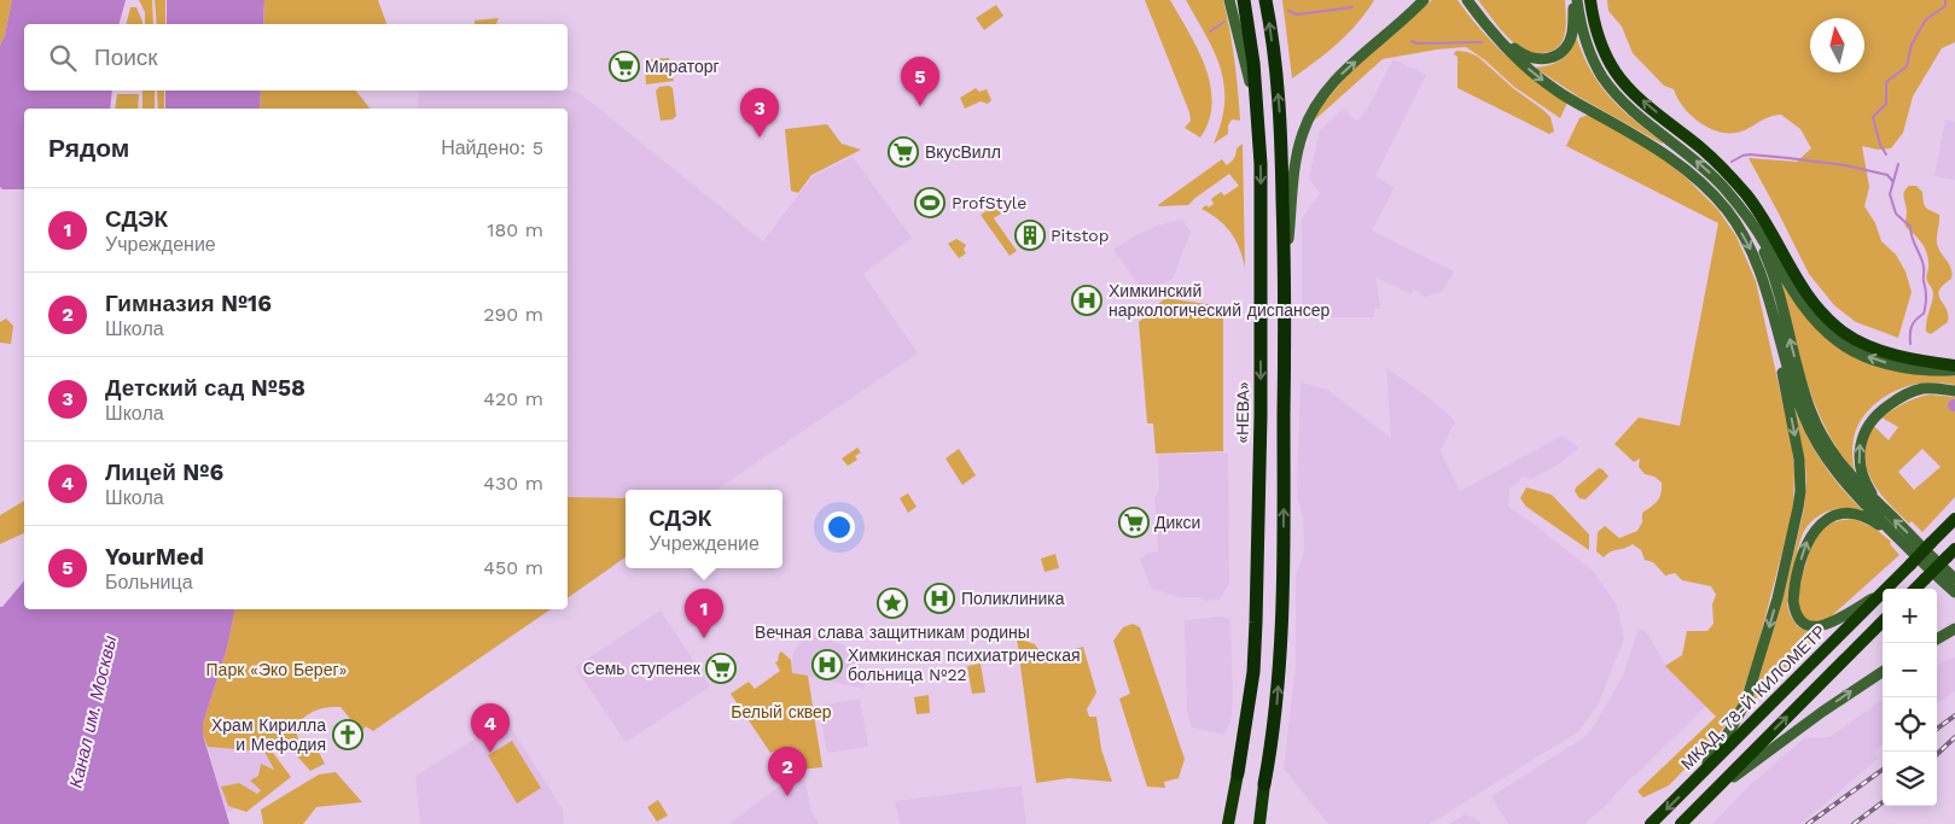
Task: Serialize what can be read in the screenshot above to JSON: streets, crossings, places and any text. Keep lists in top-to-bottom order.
{
  "streets": {
    "highway": ["«НЕВА»", "МКАД, 78-Й КИЛОМЕТР"]
  },
  "water": ["Канал им. Москвы"],
  "parks": ["Парк «Эко Берег»", "Белый сквер"],
  "places": {
    "supermarket": [
      "Мираторг",
      "ВкусВилл",
      "Дикси",
      "Семь ступенек"
    ],
    "sports": ["ProfStyle"],
    "building": ["Pitstop"],
    "hospital": ["Химкинский наркологический диспансер", "Поликлиника", "Химкинская психиатрическая больница №22"],
    "place": ["Вечная слава защитникам родины"],
    "church": ["Храм Кирилла и Мефодия"]
  },
  "north": "top",
  "page": {
    "search": "Поиск",
    "pins": [
      "5",
      "3",
      "1",
      "4",
      "2"
    ],
    "heading": ["Рядом", "Найдено: 5"],
    "list": [
      {
        "mark": "1",
        "name": "СДЭК",
        "note": "Учреждение",
        "value": "180 m"
      },
      {
        "mark": "2",
        "name": "Гимназия №16",
        "note": "Школа",
        "value": "290 m"
      },
      {
        "mark": "3",
        "name": "Детский сад №58",
        "note": "Школа",
        "value": "420 m"
      },
      {
        "mark": "4",
        "name": "Лицей №6",
        "note": "Школа",
        "value": "430 m"
      },
      {
        "mark": "5",
        "name": "YourMed",
        "note": "Больница",
        "value": "450 m"
      }
    ],
    "popup": ["СДЭК", "Учреждение"],
    "map_buttons": ["+", "−"]
  }
}
